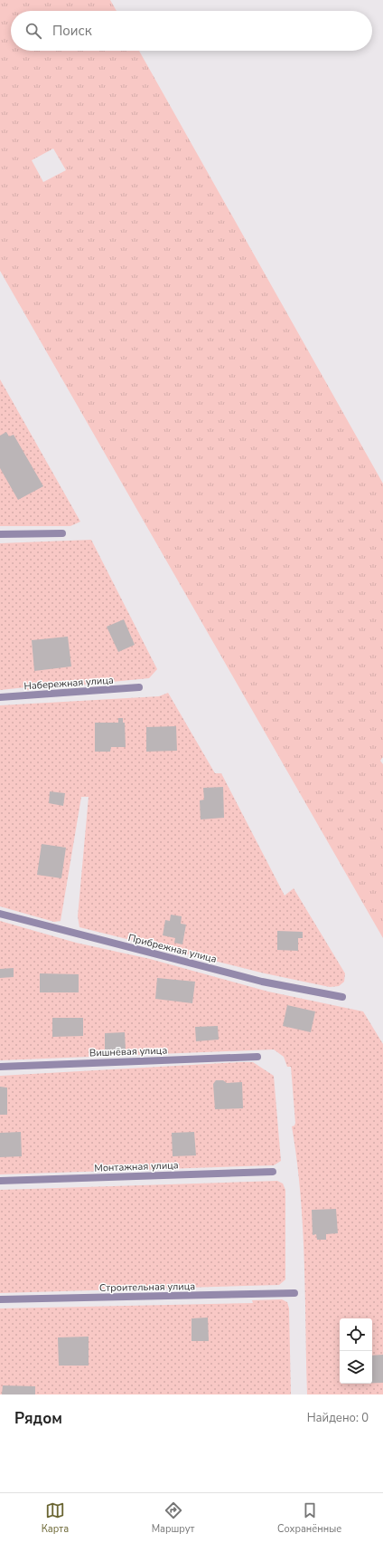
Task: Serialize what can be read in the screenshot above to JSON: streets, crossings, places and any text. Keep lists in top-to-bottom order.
{
  "streets": {
    "lane": [
      "Набережная улица",
      "Прибрежная улица",
      "Вишнёвая улица",
      "Монтажная улица",
      "Строительная улица"
    ]
  },
  "page": {
    "search": "Поиск",
    "heading": ["Рядом", "Найдено: 0"],
    "nav": ["Карта", "Маршрут", "Сохранённые"]
  }
}
